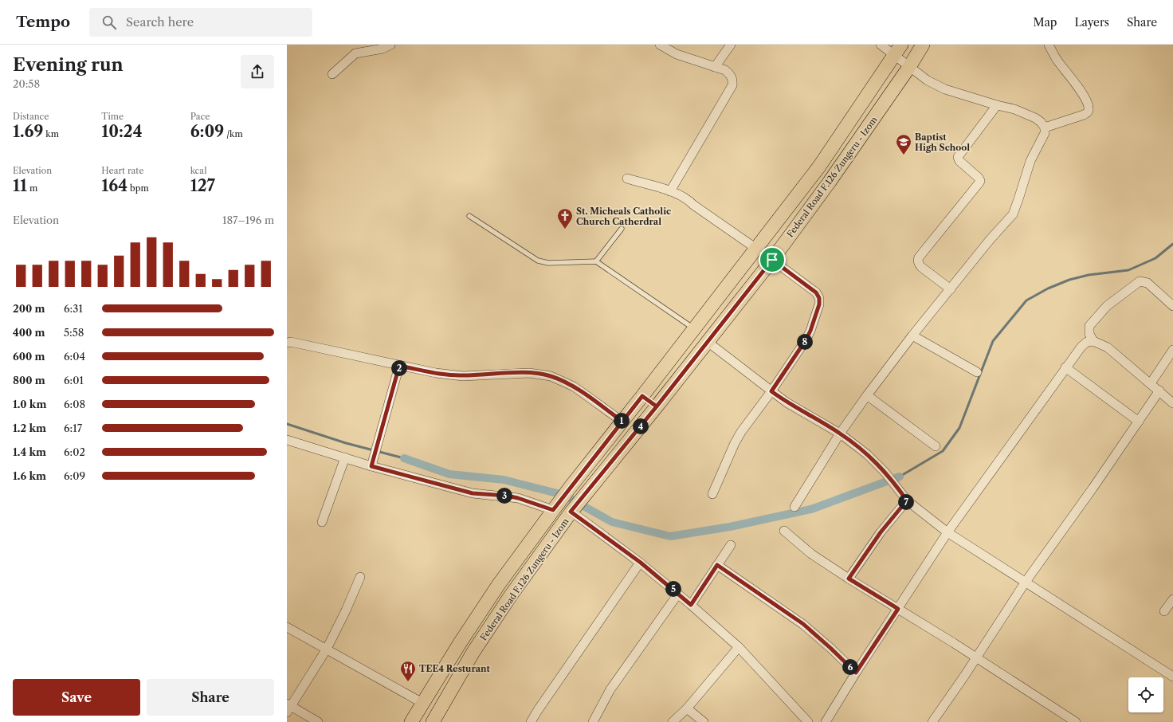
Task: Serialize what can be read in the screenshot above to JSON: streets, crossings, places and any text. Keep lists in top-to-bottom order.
{
  "streets": {
    "main road": ["Federal Road F.126 Zungeru - Izom"]
  },
  "places": {
    "school or university": ["Baptist High School"],
    "church": ["St. Micheals Catholic Church Catherdral"],
    "restaurant": ["TEE4 Resturant"]
  },
  "page": {
    "header": "Tempo",
    "search": "Search here",
    "nav": ["Map", "Layers", "Share"],
    "heading": ["Evening run", "20:58"],
    "stats": [
      ["Distance", "1.69 km"],
      ["Time", "10:24"],
      ["Pace", "6:09 /km"],
      ["Elevation", "11 m"],
      ["Heart rate", "164 bpm"],
      ["kcal", "127"]
    ],
    "chart": ["Elevation", "187–196 m"],
    "list": [
      {
        "name": "200 m",
        "note": "6:31"
      },
      {
        "name": "400 m",
        "note": "5:58"
      },
      {
        "name": "600 m",
        "note": "6:04"
      },
      {
        "name": "800 m",
        "note": "6:01"
      },
      {
        "name": "1.0 km",
        "note": "6:08"
      },
      {
        "name": "1.2 km",
        "note": "6:17"
      },
      {
        "name": "1.4 km",
        "note": "6:02"
      },
      {
        "name": "1.6 km",
        "note": "6:09"
      }
    ],
    "pins": [
      "8",
      "2",
      "1",
      "4",
      "3",
      "7",
      "5",
      "6"
    ],
    "buttons": ["Save", "Share"]
  }
}
